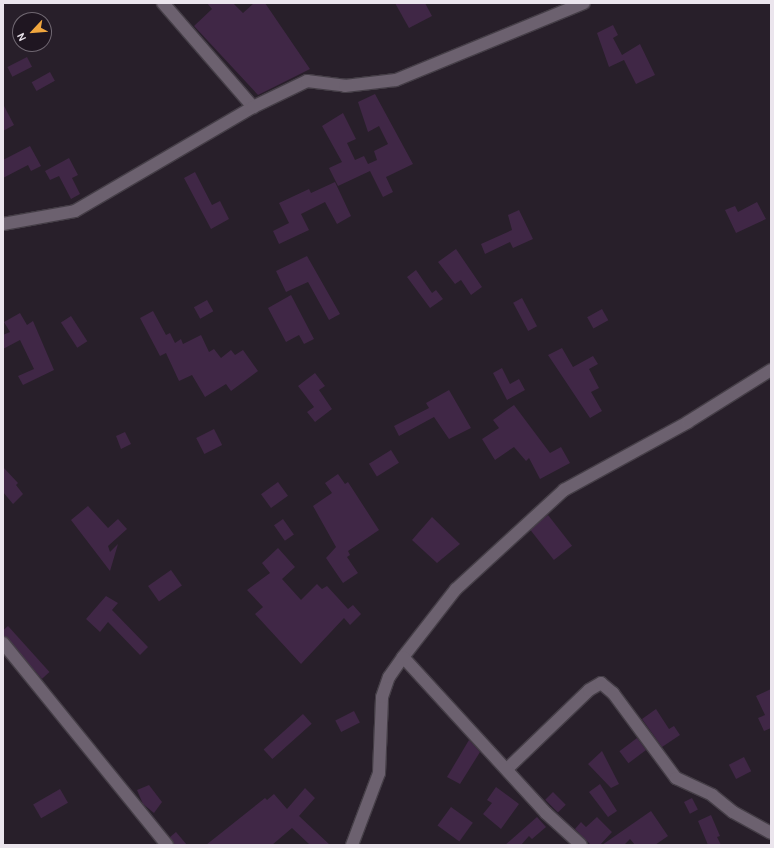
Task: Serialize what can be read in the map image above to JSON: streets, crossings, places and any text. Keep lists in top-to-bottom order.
{
  "north": "bottom left"
}
